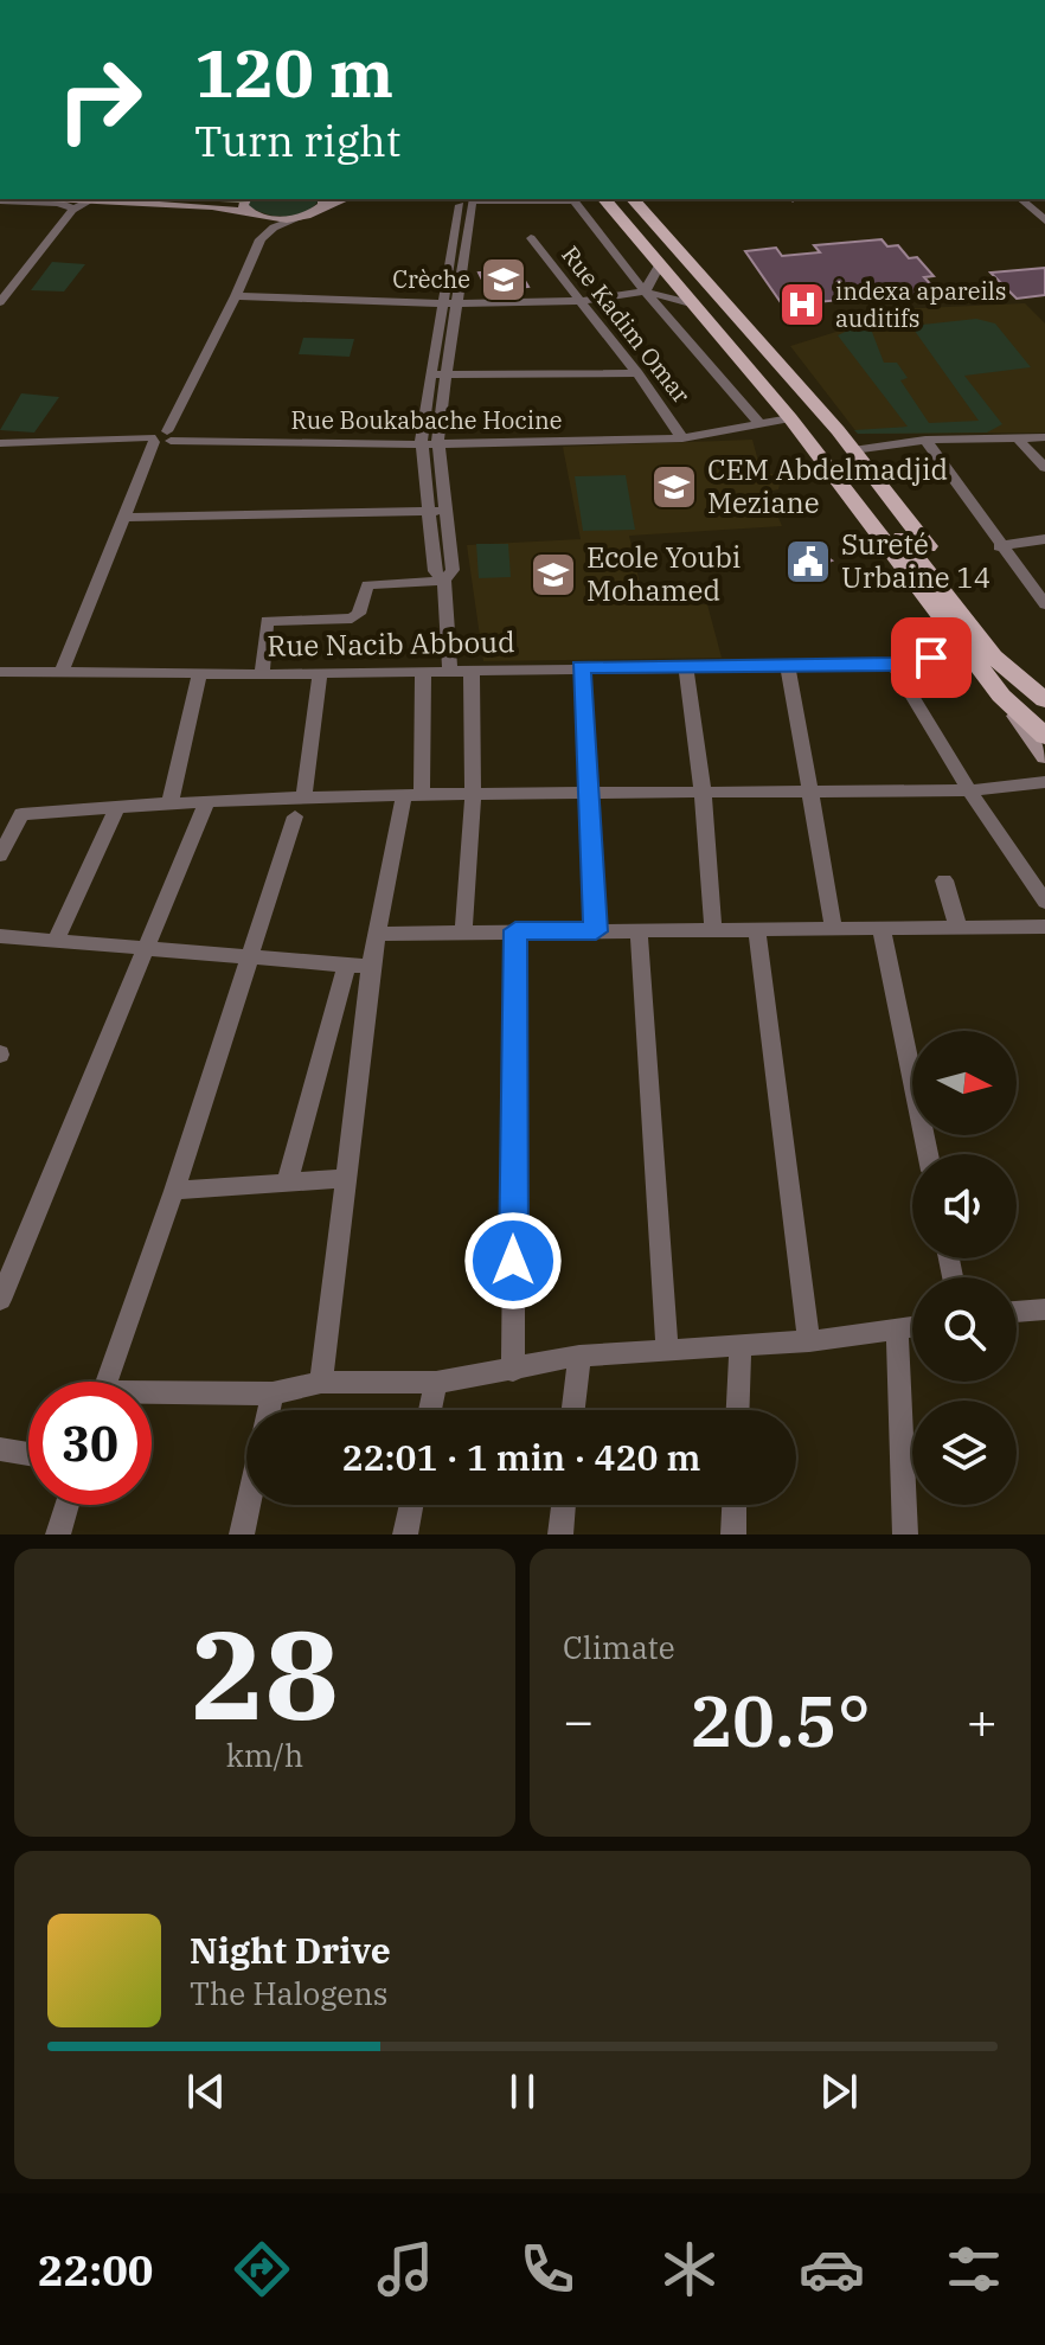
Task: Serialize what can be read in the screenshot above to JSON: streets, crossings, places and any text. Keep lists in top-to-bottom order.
{
  "streets": {
    "street": ["Rue Kadim Omar", "Rue Boukabache Hocine", "Rue Nacib Abboud"]
  },
  "crossings": [
    ["Rue Kadim Omar", "Rue Boukabache Hocine"]
  ],
  "places": {
    "school or university": ["Crèche", "CEM Abdelmadjid Meziane", "Ecole Youbi Mohamed"],
    "hospital": ["indexa apareils auditifs"],
    "public building": ["Sureté Urbaine 14"]
  },
  "north": "right",
  "page": {
    "turn": ["120 m", "Turn right"],
    "limit": "30",
    "trip": "22:01 · 1 min · 420 m",
    "tile": [
      ["28", "km/h"],
      "Climate"
    ],
    "heat": ["−", "20.5°", "+"],
    "song": ["Night Drive", "The Halogens"],
    "tabs": "22:00"
  }
}
